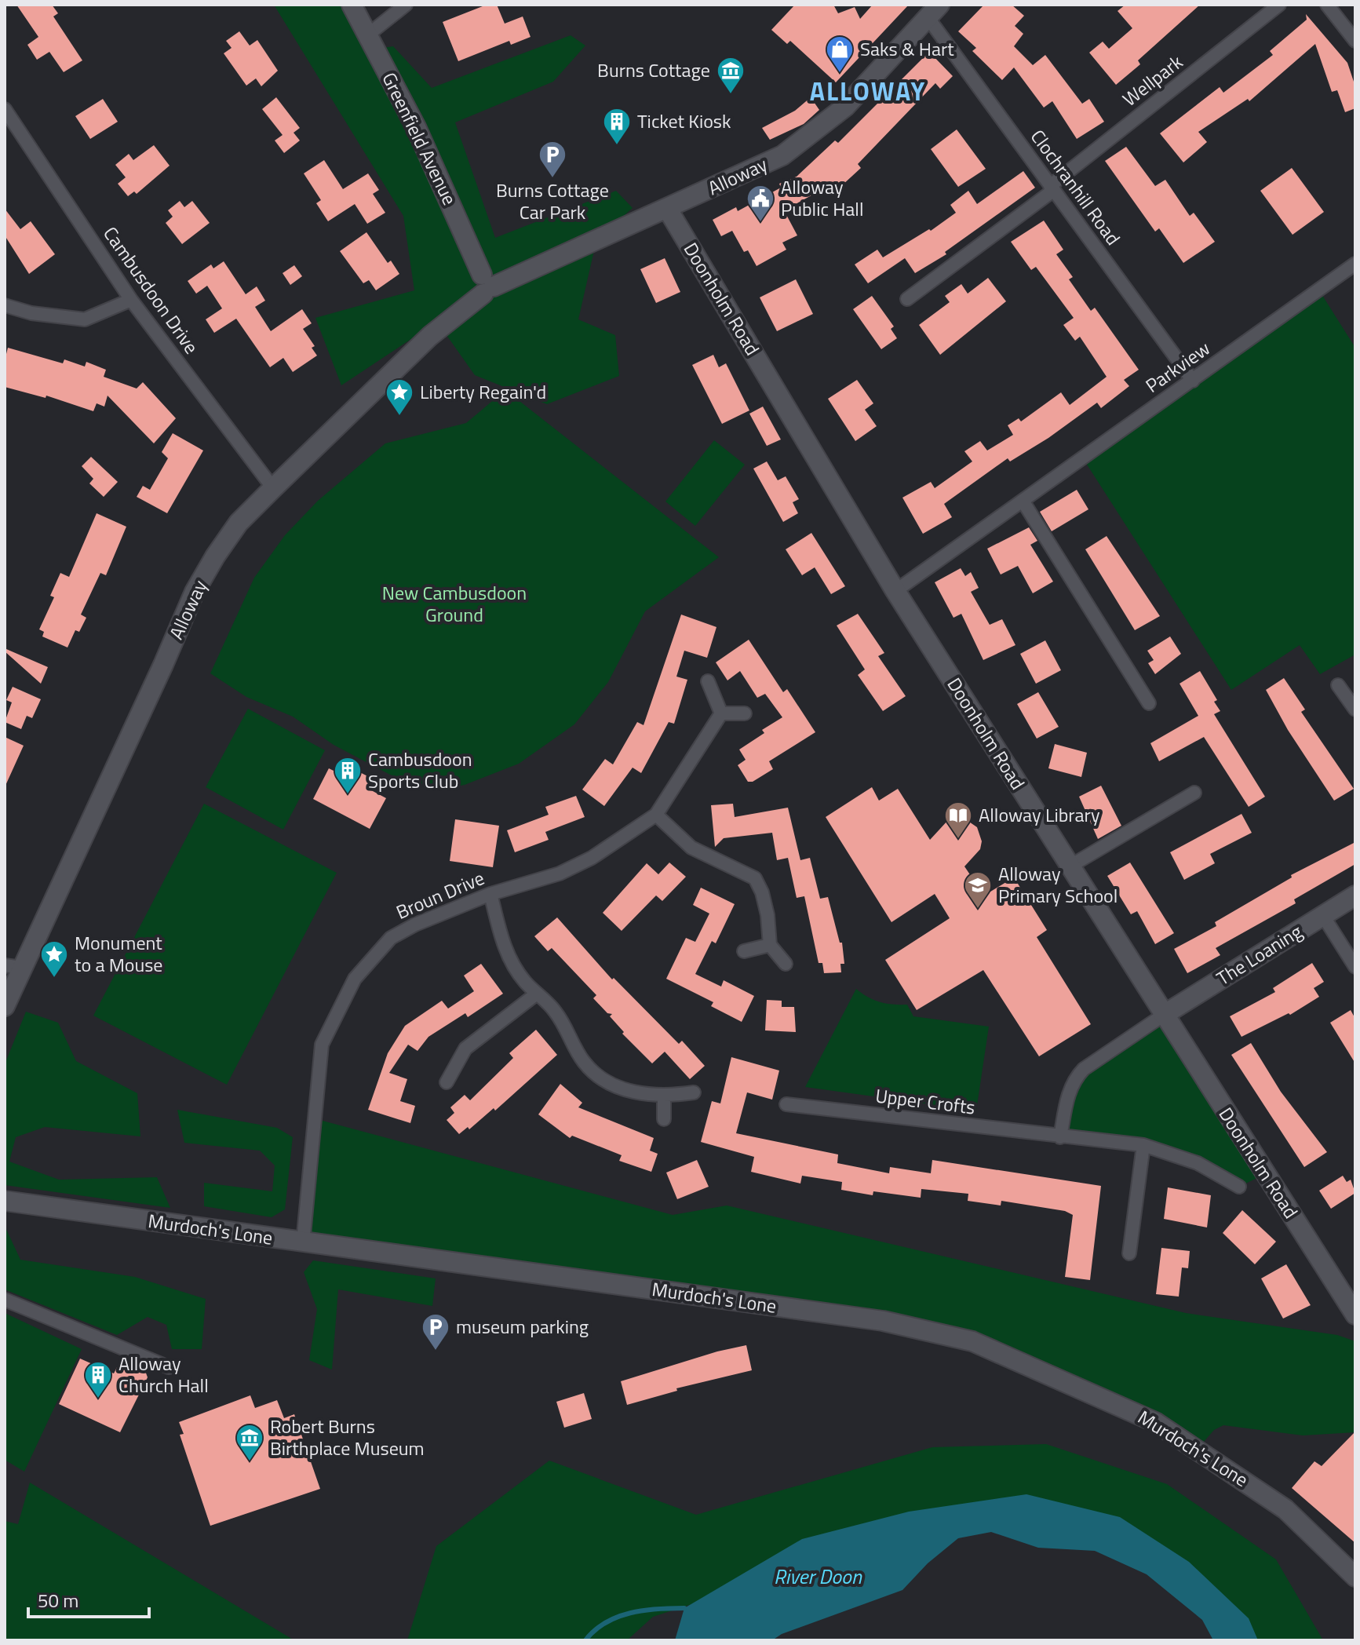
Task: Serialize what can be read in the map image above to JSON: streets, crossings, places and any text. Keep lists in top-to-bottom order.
{
  "streets": {
    "street": [
      "Wellpark",
      "Greenfield Avenue",
      "Alloway",
      "Clochranhill Road",
      "Cambusdoon Drive",
      "Doonholm Road",
      "Parkview",
      "Broun Drive",
      "The Loaning",
      "Upper Crofts",
      "Murdoch's Lone"
    ]
  },
  "crossings": [
    ["Wellpark", "Clochranhill Road"],
    ["Greenfield Avenue", "Alloway"],
    ["Alloway", "Clochranhill Road"],
    ["Alloway", "Cambusdoon Drive"],
    ["Alloway", "Doonholm Road"],
    ["Clochranhill Road", "Parkview"],
    ["Doonholm Road", "Parkview"],
    ["Doonholm Road", "The Loaning"],
    ["Broun Drive", "Murdoch's Lone"]
  ],
  "districts": ["ALLOWAY"],
  "water": ["River Doon"],
  "parks": ["New Cambusdoon Ground"],
  "places": {
    "shop": ["Saks & Hart"],
    "museum": ["Burns Cottage", "Robert Burns Birthplace Museum"],
    "building": ["Ticket Kiosk", "Cambusdoon Sports Club", "Alloway Church Hall"],
    "parking": ["Burns Cottage Car Park", "museum parking"],
    "public building": ["Alloway Public Hall"],
    "place": ["Liberty Regain'd", "Monument to a Mouse"],
    "library": ["Alloway Library"],
    "school or university": ["Alloway Primary School"]
  },
  "scale_bar": "50 m"
}
